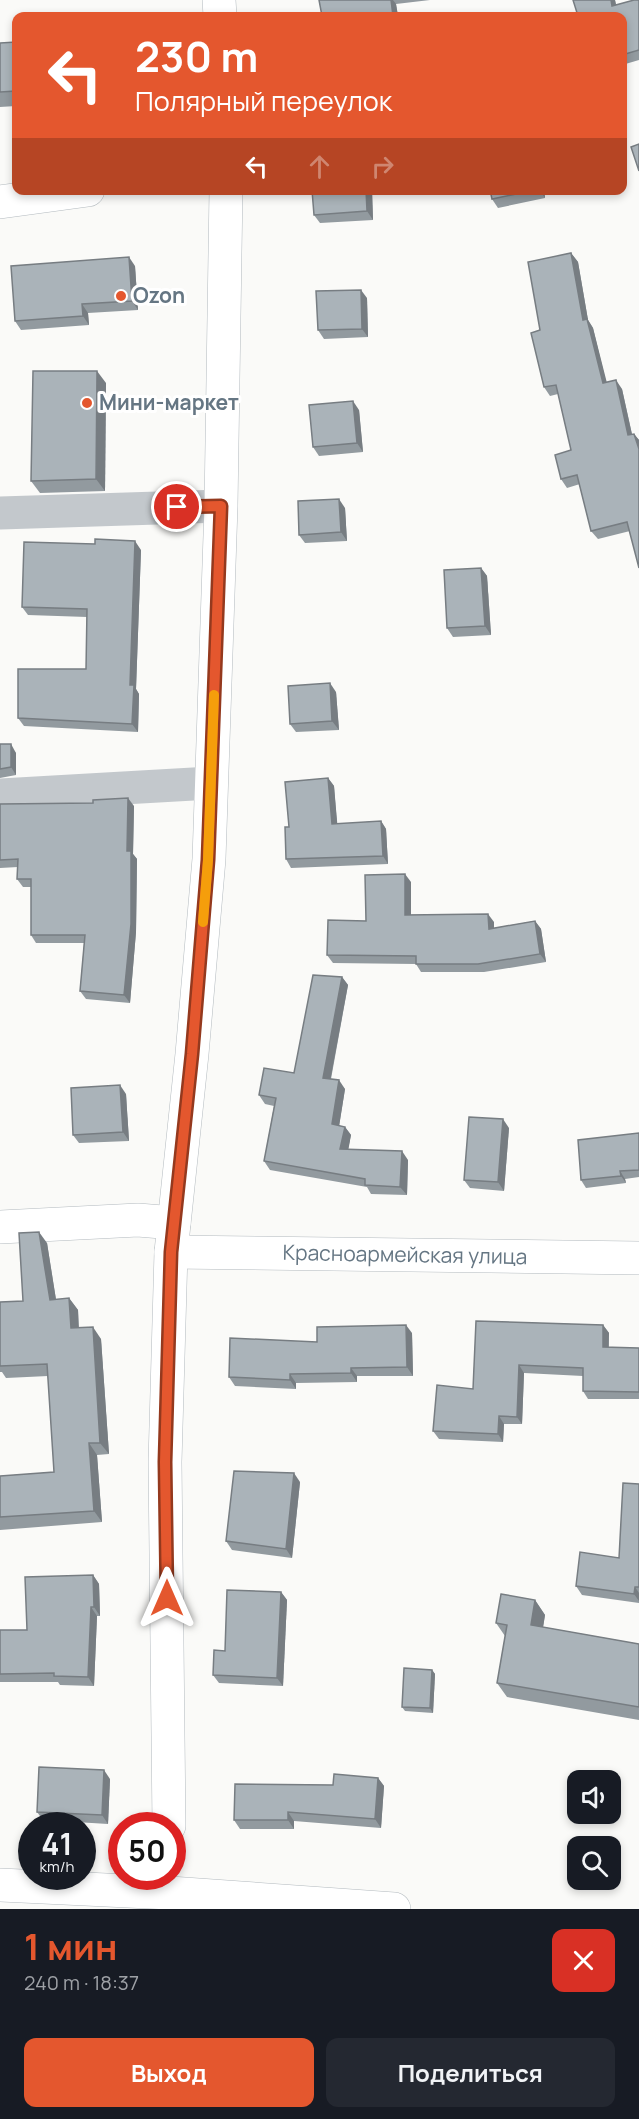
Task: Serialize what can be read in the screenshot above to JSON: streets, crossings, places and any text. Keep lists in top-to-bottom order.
{
  "streets": {
    "main road": ["Красноармейская улица"]
  },
  "places": ["Ozon", "Мини-маркет"],
  "page": {
    "turn": ["230 m", "Полярный переулок"],
    "speed": "41 km/h",
    "limit": "50",
    "heading": ["1 мин", "240 m · 18:37"],
    "buttons": ["Выход", "Поделиться"]
  }
}
